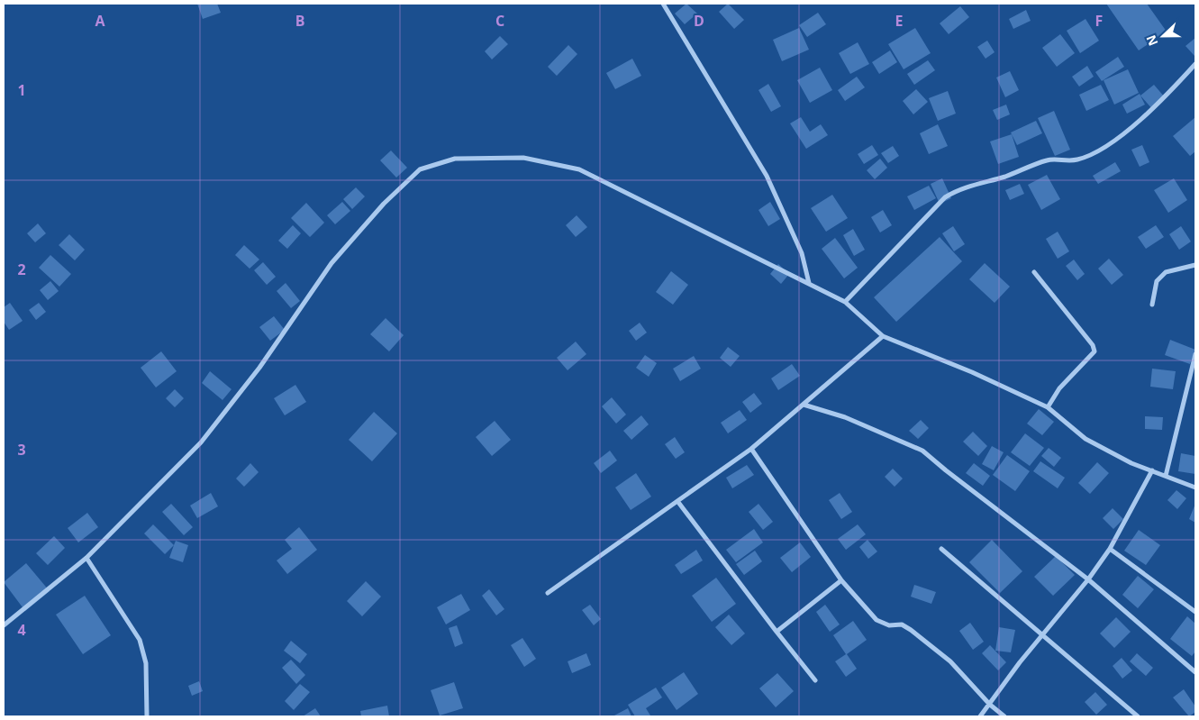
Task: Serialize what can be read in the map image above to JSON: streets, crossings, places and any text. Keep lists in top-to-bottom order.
{
  "north": "left",
  "grid": {
    "columns": [
      "A",
      "B",
      "C",
      "D",
      "E",
      "F"
    ],
    "rows": [
      "1",
      "2",
      "3",
      "4"
    ]
  }
}
